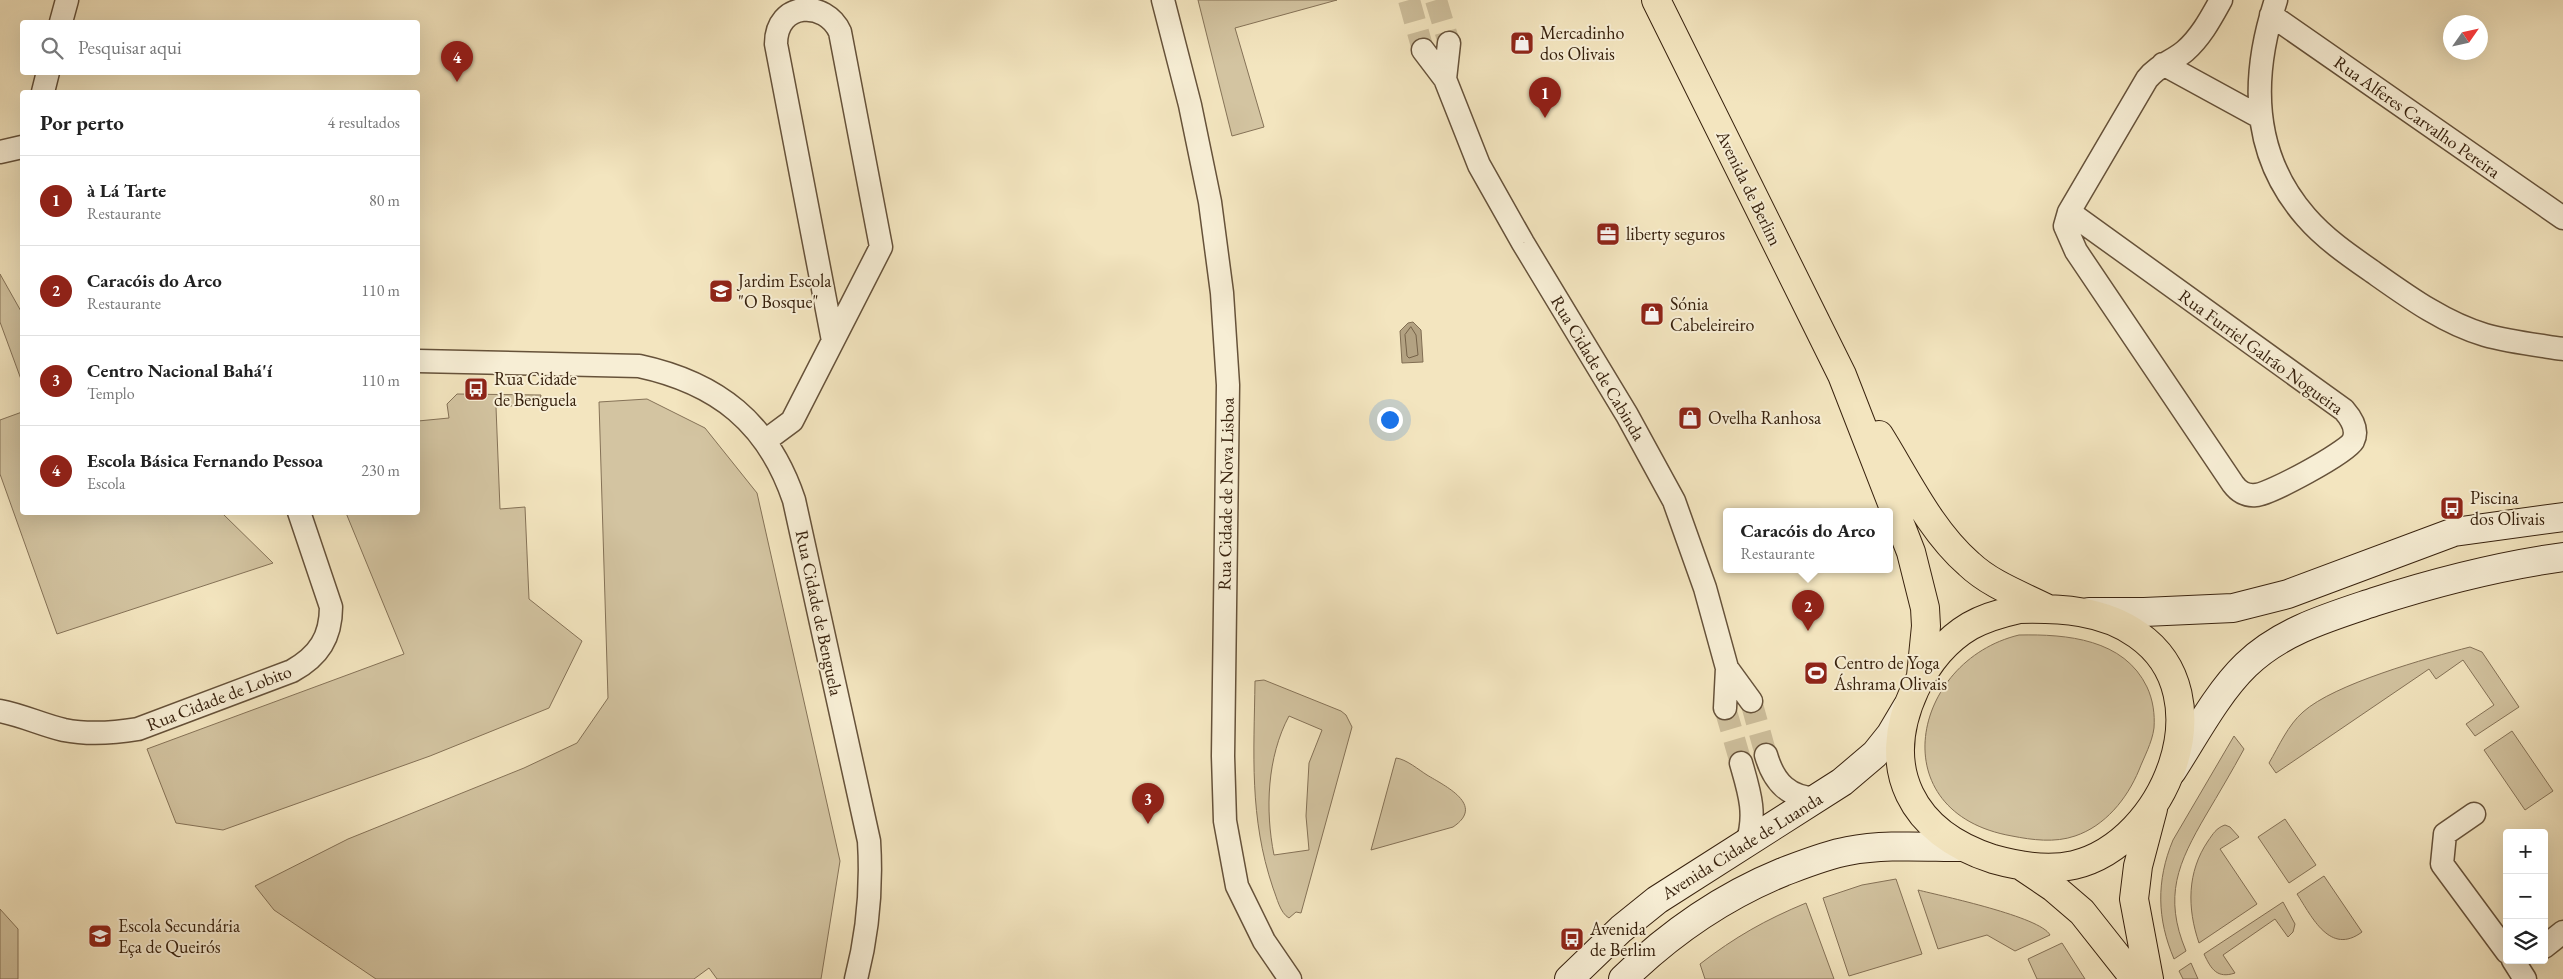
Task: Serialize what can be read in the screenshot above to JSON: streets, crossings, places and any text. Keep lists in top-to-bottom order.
{
  "streets": {
    "main road": ["Avenida de Berlim", "Avenida Cidade de Luanda"],
    "street": [
      "Rua Alferes Carvalho Pereira",
      "Rua Furriel Galrão Nogueira",
      "Rua Cidade de Cabinda",
      "Rua Cidade de Nova Lisboa",
      "Rua Cidade de Benguela",
      "Rua Cidade de Lobito"
    ]
  },
  "places": {
    "shop": ["Mercadinho dos Olivais", "Sónia Cabeleireiro", "Ovelha Ranhosa"],
    "office": ["liberty seguros"],
    "school or university": ["Jardim Escola \"O Bosque\"", "Escola Secundária Eça de Queirós"],
    "bus stop": ["Rua Cidade de Benguela", "Piscina dos Olivais", "Avenida de Berlim"],
    "sports": ["Centro de Yoga Áshrama Olivais"]
  },
  "north": "top right",
  "page": {
    "search": "Pesquisar aqui",
    "pins": [
      "4",
      "1",
      "2",
      "3"
    ],
    "heading": ["Por perto", "4 resultados"],
    "list": [
      {
        "mark": "1",
        "name": "à Lá Tarte",
        "note": "Restaurante",
        "value": "80 m"
      },
      {
        "mark": "2",
        "name": "Caracóis do Arco",
        "note": "Restaurante",
        "value": "110 m"
      },
      {
        "mark": "3",
        "name": "Centro Nacional Bahá'í",
        "note": "Templo",
        "value": "110 m"
      },
      {
        "mark": "4",
        "name": "Escola Básica Fernando Pessoa",
        "note": "Escola",
        "value": "230 m"
      }
    ],
    "popup": ["Caracóis do Arco", "Restaurante"],
    "map_buttons": ["+", "−"]
  }
}
